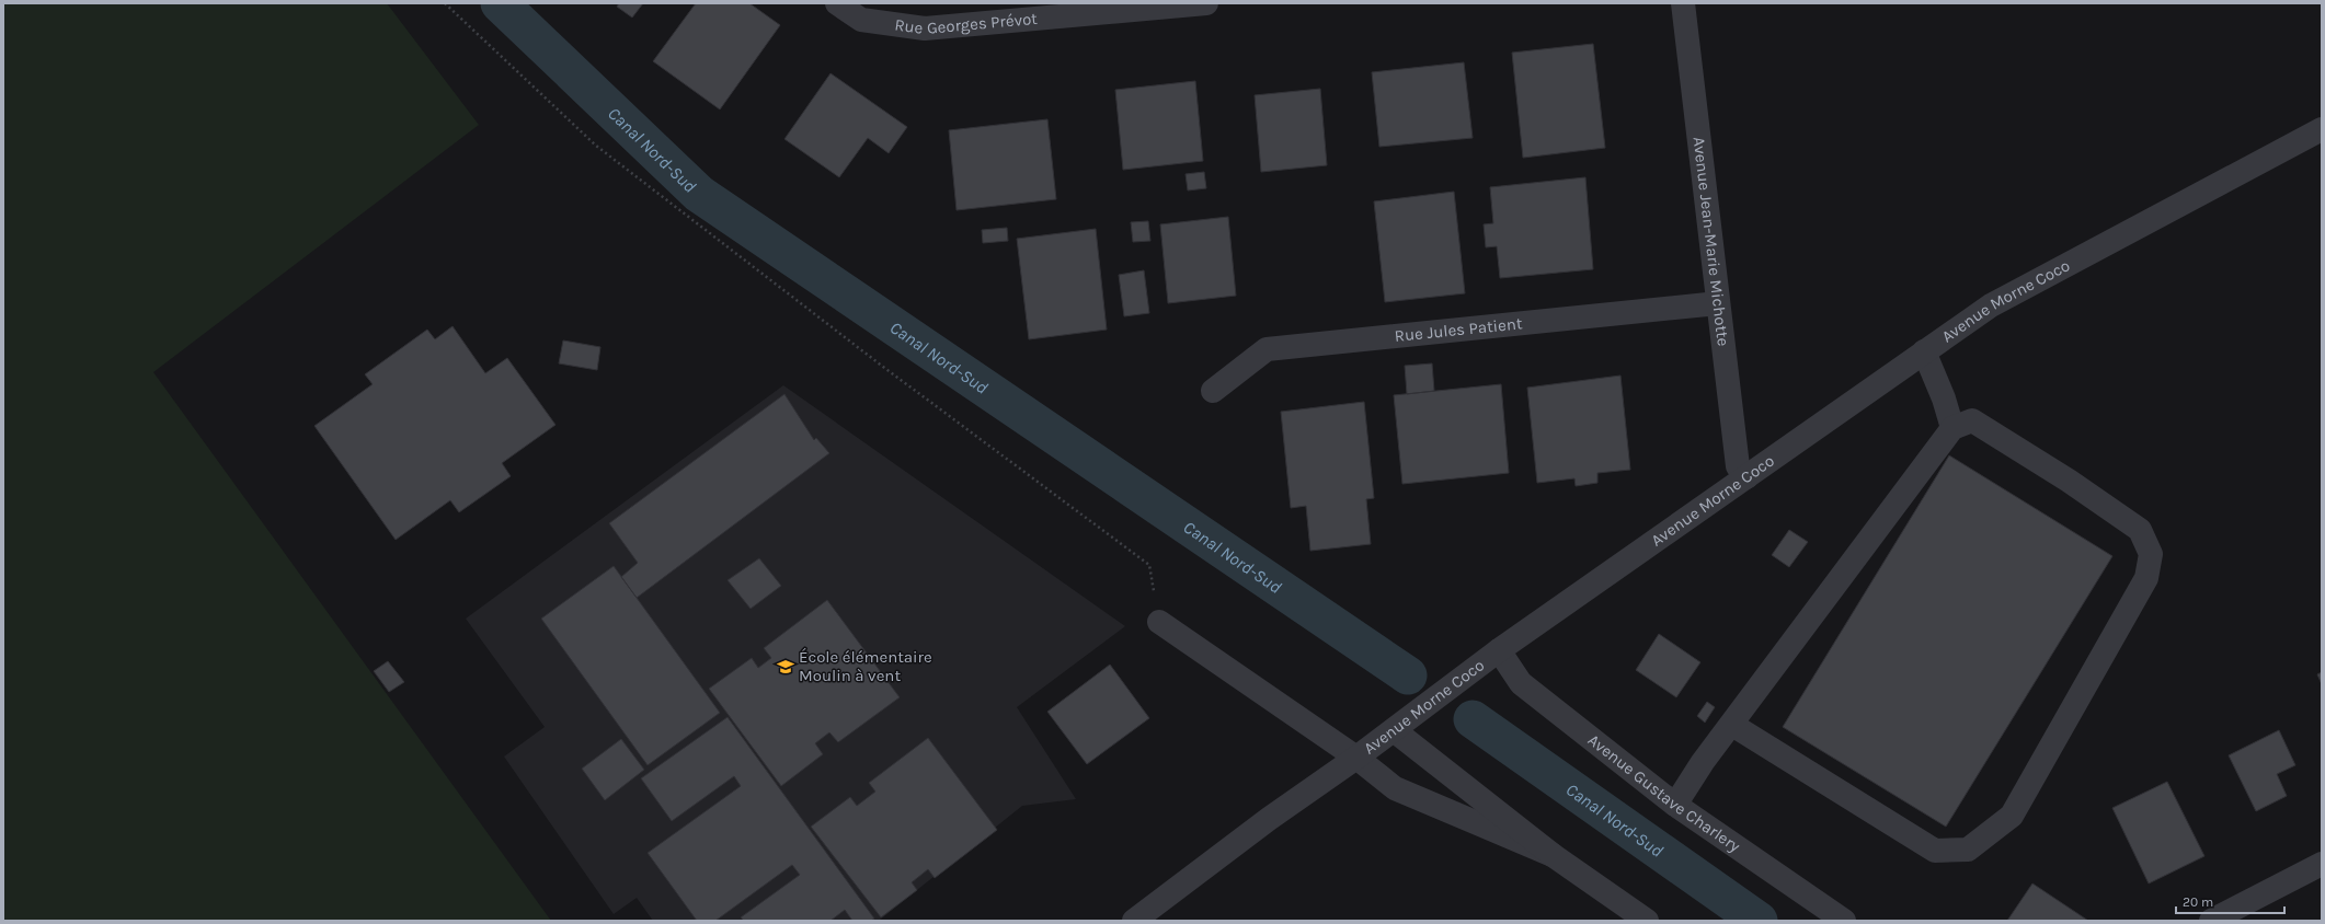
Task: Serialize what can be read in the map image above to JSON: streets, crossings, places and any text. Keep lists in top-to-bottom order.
{
  "streets": {
    "street": [
      "Rue Georges Prévot",
      "Avenue Jean-Marie Michotte",
      "Avenue Morne Coco",
      "Rue Jules Patient",
      "Avenue Gustave Charlery"
    ]
  },
  "crossings": [
    ["Avenue Jean-Marie Michotte", "Avenue Morne Coco"],
    ["Avenue Jean-Marie Michotte", "Rue Jules Patient"],
    ["Avenue Morne Coco", "Avenue Gustave Charlery"]
  ],
  "water": ["Canal Nord-Sud"],
  "places": {
    "school or university": ["École élémentaire Moulin à vent"]
  },
  "scale_bar": "20 m"
}
